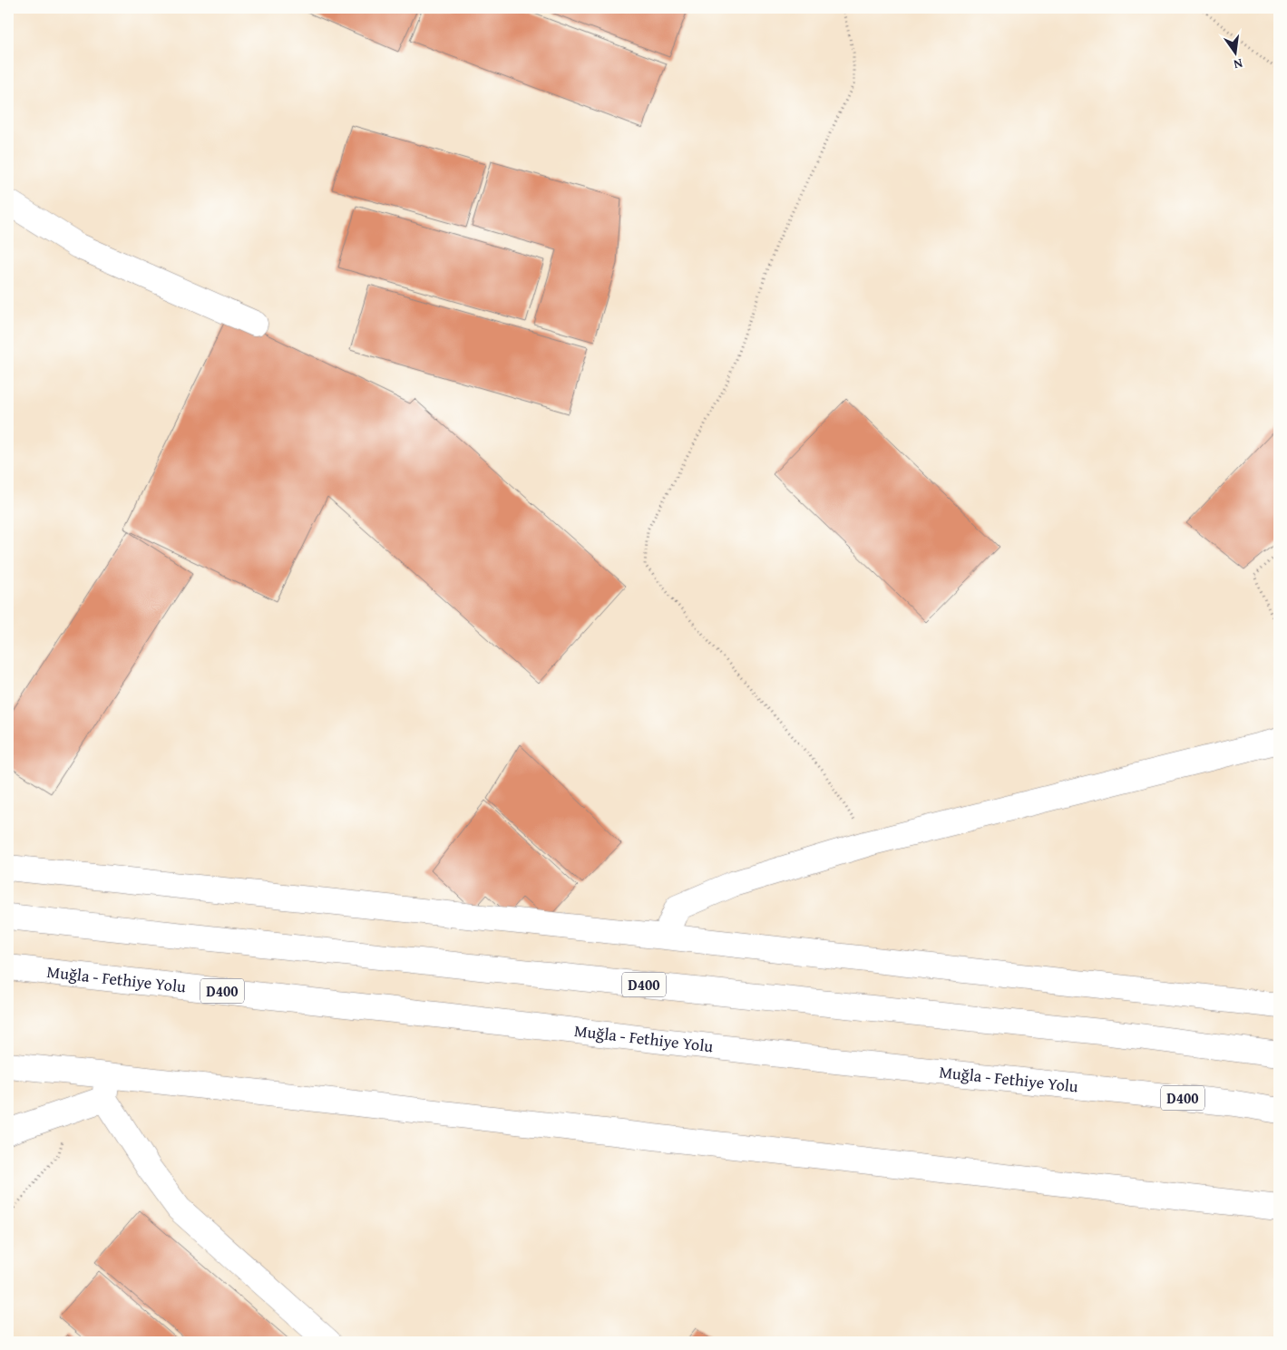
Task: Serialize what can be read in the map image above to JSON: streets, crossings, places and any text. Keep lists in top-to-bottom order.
{
  "streets": {
    "main road": ["Muğla - Fethiye Yolu", "D400"]
  },
  "north": "bottom"
}
